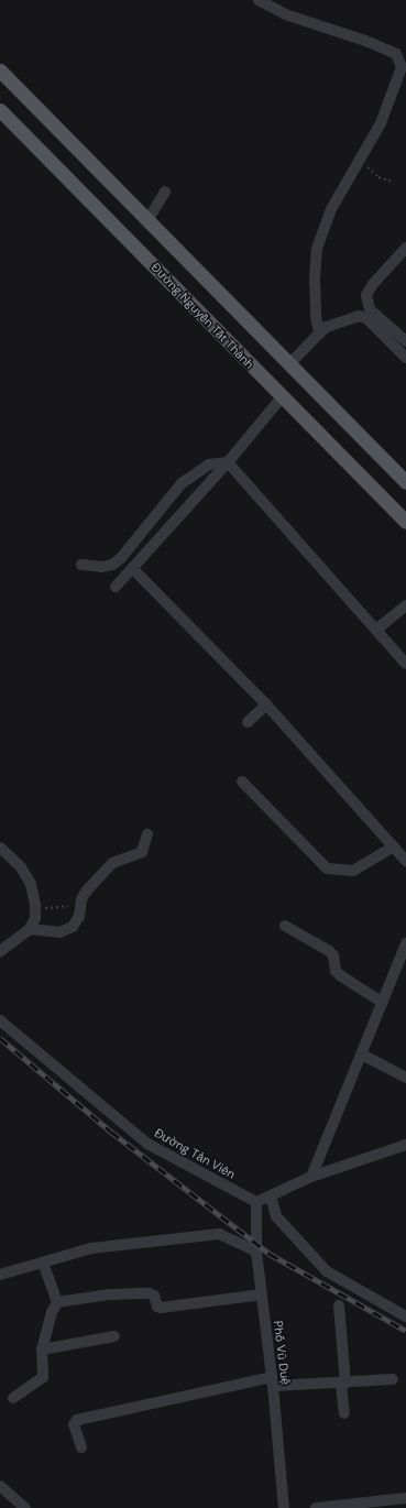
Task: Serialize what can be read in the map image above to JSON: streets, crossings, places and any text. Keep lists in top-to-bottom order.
{
  "streets": {
    "main road": ["Đường Nguyễn Tất Thành"],
    "street": ["Đường Tản Viên", "Phố Vũ Duệ"]
  },
  "crossings": [
    ["Đường Tản Viên", "Phố Vũ Duệ"]
  ]
}
